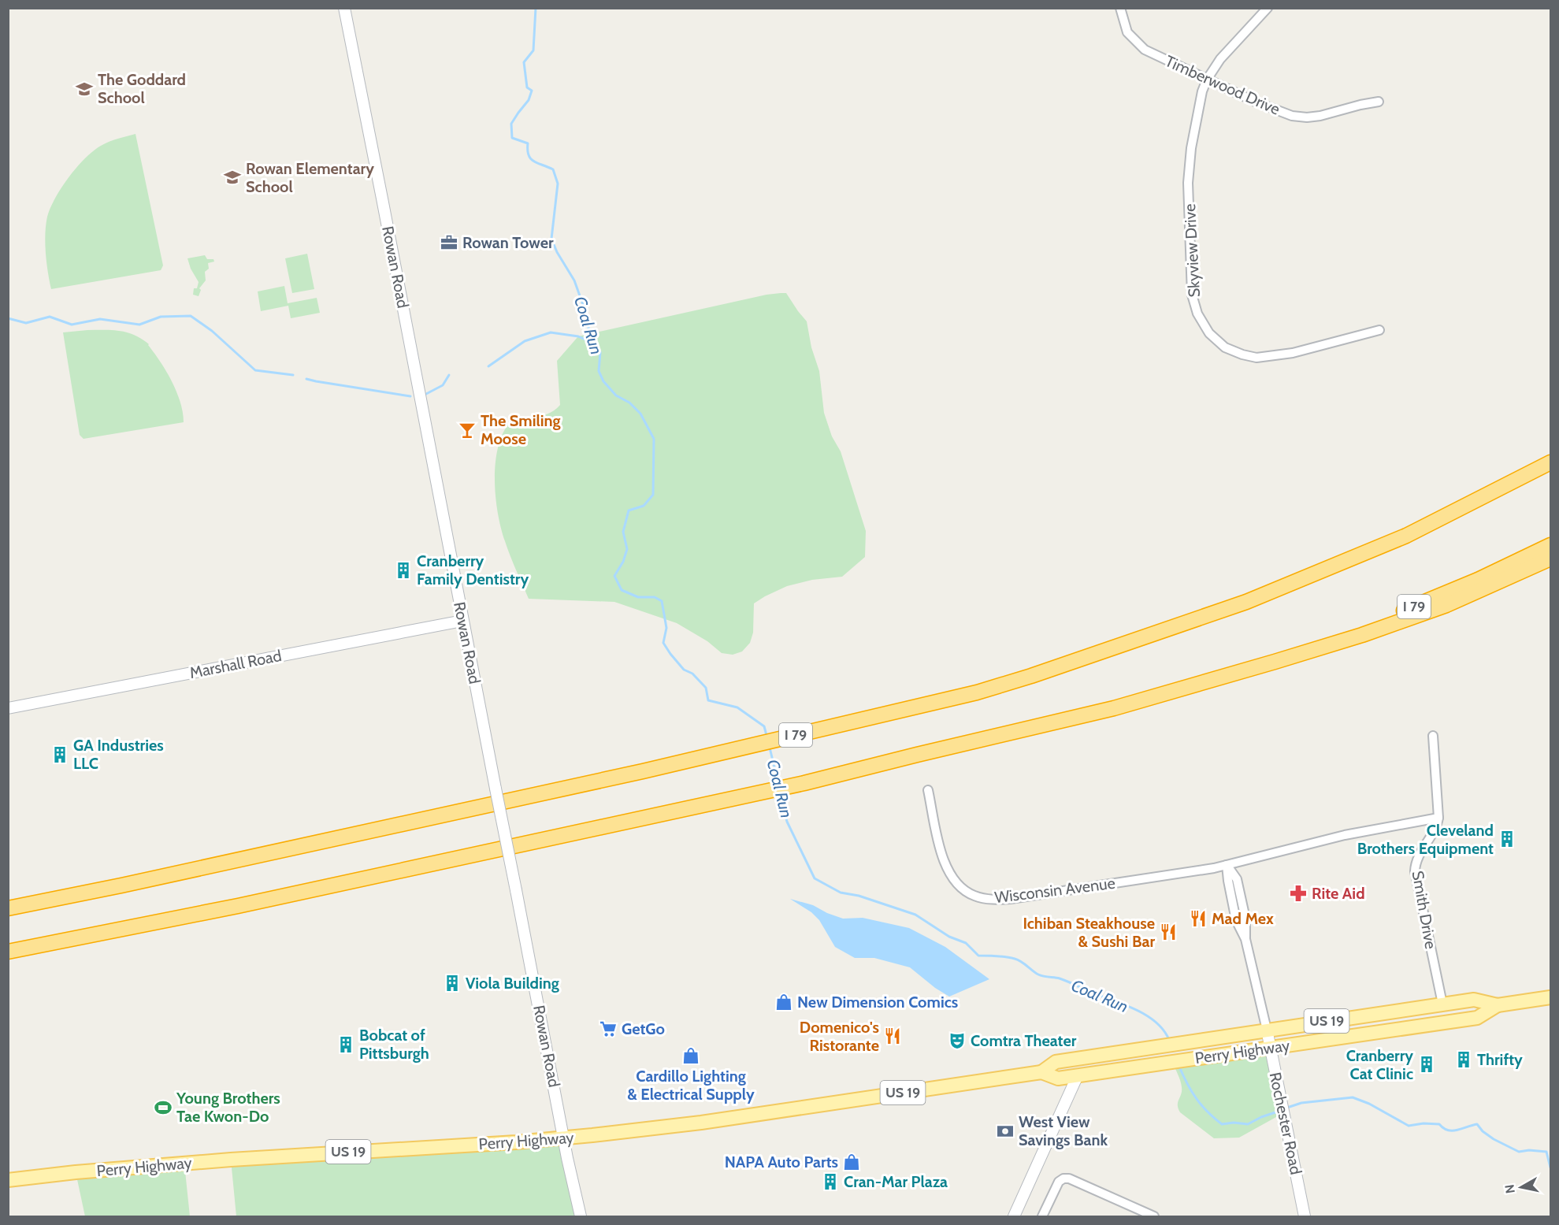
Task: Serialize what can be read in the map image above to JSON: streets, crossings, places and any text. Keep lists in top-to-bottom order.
{
  "streets": {
    "highway": ["I 79"],
    "main road": ["US 19", "Perry Highway"],
    "street": [
      "Timberwood Drive",
      "Skyview Drive",
      "Rowan Road",
      "Marshall Road",
      "Wisconsin Avenue",
      "Smith Drive",
      "Rochester Road"
    ]
  },
  "crossings": [
    ["Timberwood Drive", "Skyview Drive"],
    ["Rowan Road", "Marshall Road"],
    ["Rowan Road", "Perry Highway"],
    ["Wisconsin Avenue", "Smith Drive"],
    ["Smith Drive", "Perry Highway"],
    ["Perry Highway", "Rochester Road"]
  ],
  "water": ["Coal Run"],
  "places": {
    "school or university": ["The Goddard School", "Rowan Elementary School"],
    "office": ["Rowan Tower"],
    "bar": ["The Smiling Moose"],
    "building": [
      "Cranberry Family Dentistry",
      "GA Industries LLC",
      "Cleveland Brothers Equipment",
      "Viola Building",
      "Bobcat of Pittsburgh",
      "Thrifty",
      "Cranberry Cat Clinic",
      "Cran-Mar Plaza"
    ],
    "pharmacy": ["Rite Aid"],
    "restaurant": ["Mad Mex", "Ichiban Steakhouse & Sushi Bar", "Domenico's Ristorante"],
    "shop": ["New Dimension Comics", "Cardillo Lighting & Electrical Supply", "NAPA Auto Parts"],
    "supermarket": ["GetGo"],
    "theatre": ["Comtra Theater"],
    "sports": ["Young Brothers Tae Kwon-Do"],
    "bank": ["West View Savings Bank"]
  },
  "north": "left"
}
